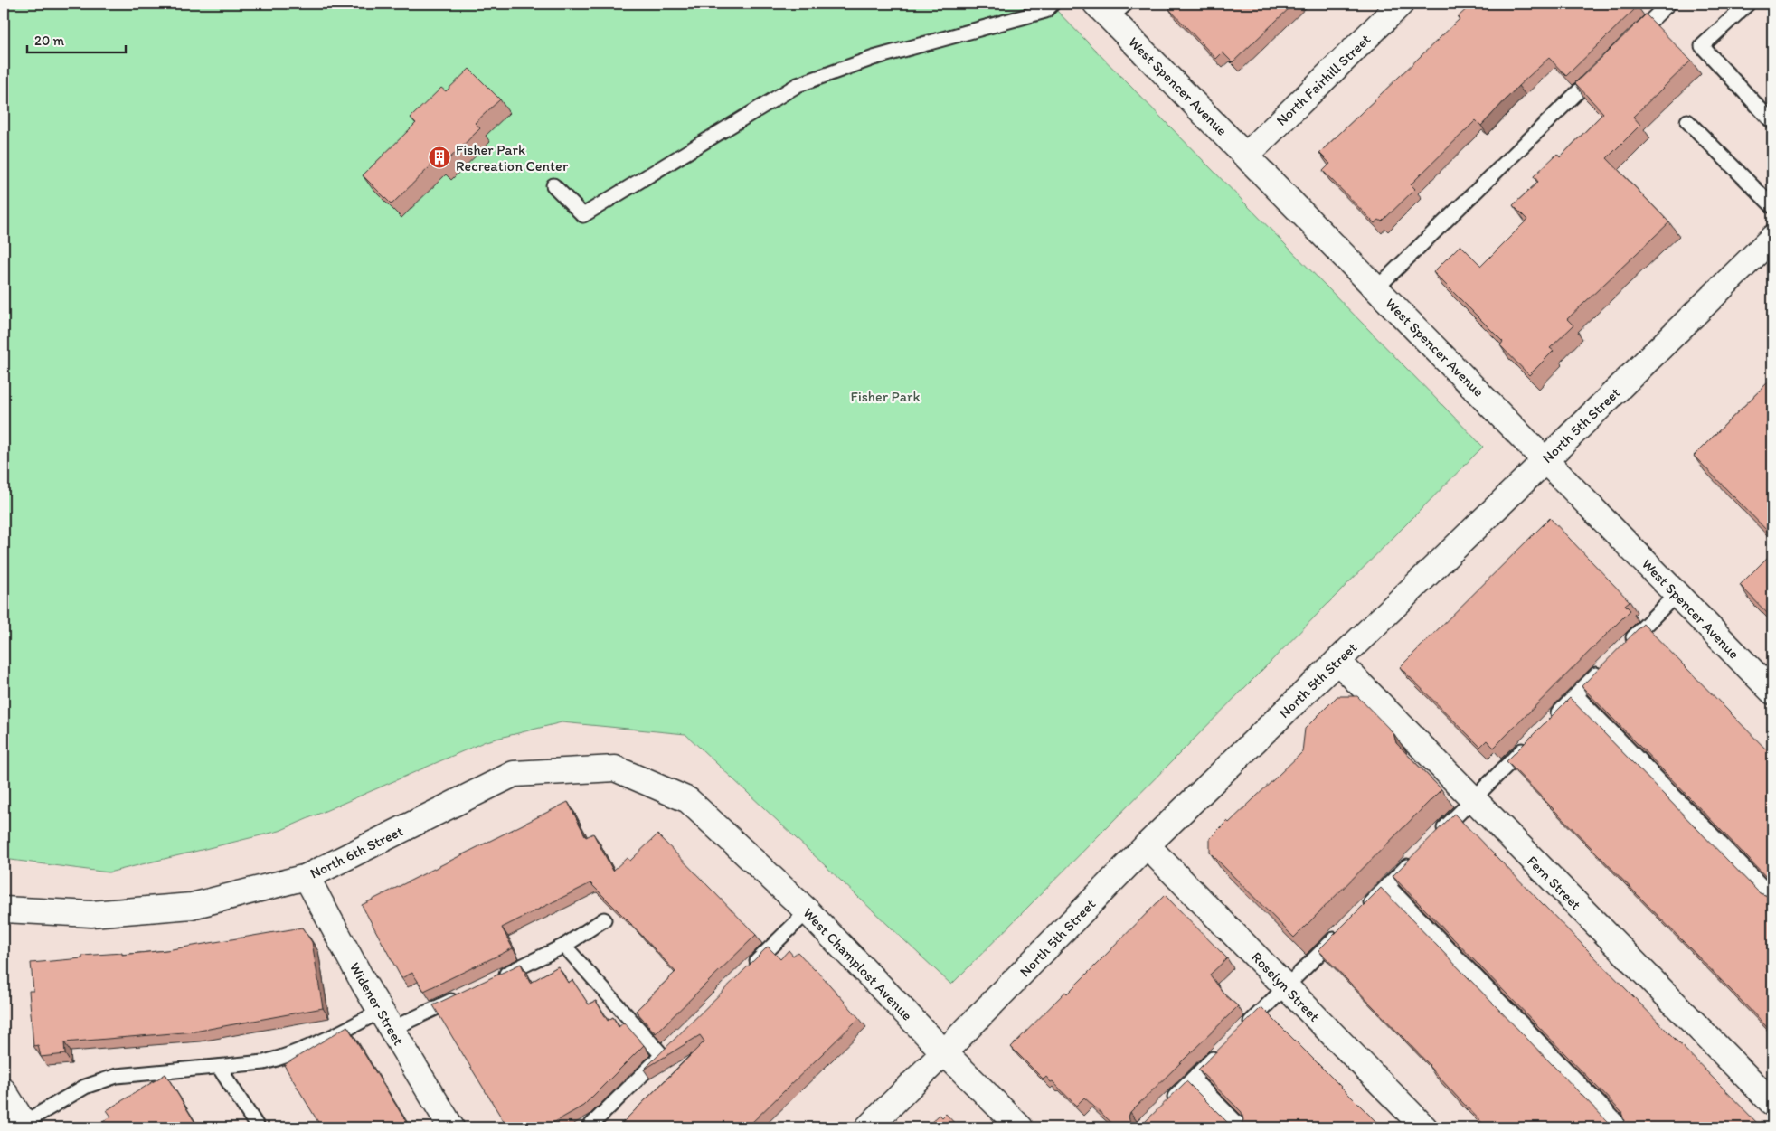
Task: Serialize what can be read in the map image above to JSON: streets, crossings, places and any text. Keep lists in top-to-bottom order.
{
  "streets": {
    "street": [
      "North Fairhill Street",
      "West Spencer Avenue",
      "North 5th Street",
      "North 6th Street",
      "Fern Street",
      "West Champlost Avenue",
      "Roselyn Street",
      "Widener Street"
    ]
  },
  "crossings": [
    ["North Fairhill Street", "West Spencer Avenue"],
    ["West Spencer Avenue", "North 5th Street"],
    ["North 5th Street", "Fern Street"],
    ["North 5th Street", "West Champlost Avenue"],
    ["North 5th Street", "Roselyn Street"],
    ["North 6th Street", "West Champlost Avenue"],
    ["North 6th Street", "Widener Street"]
  ],
  "parks": ["Fisher Park"],
  "places": {
    "building": ["Fisher Park Recreation Center"]
  },
  "scale_bar": "20 m"
}
